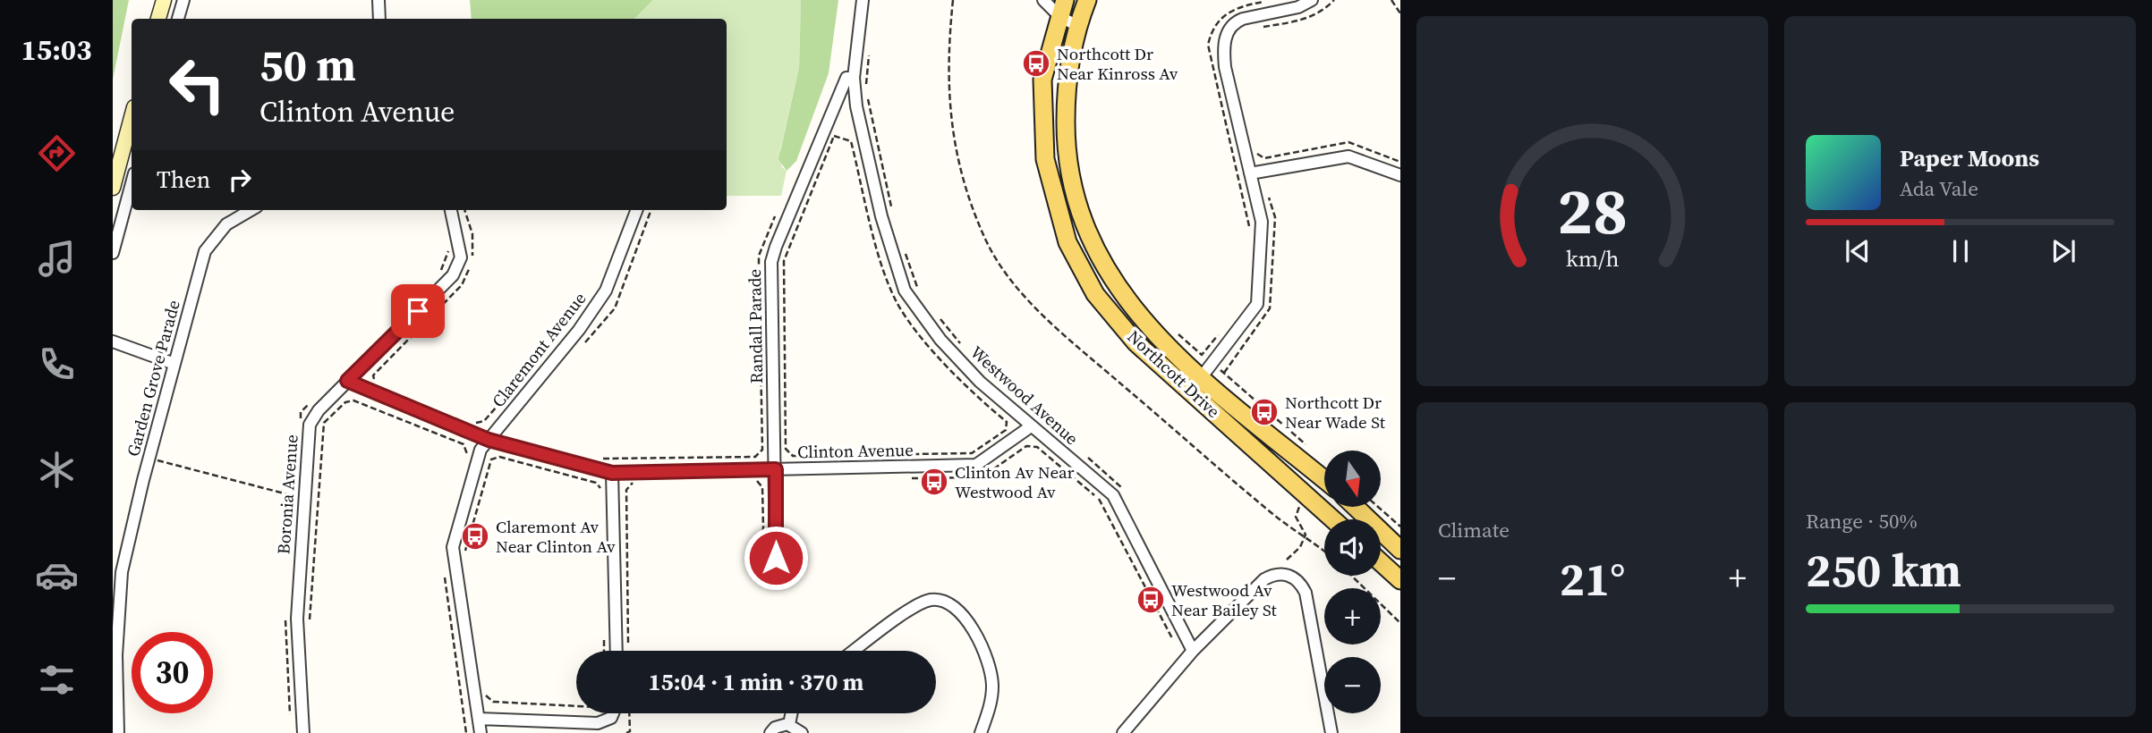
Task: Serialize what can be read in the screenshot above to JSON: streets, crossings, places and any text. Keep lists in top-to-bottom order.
{
  "streets": {
    "main road": ["Northcott Drive"],
    "street": [
      "Randall Parade",
      "Claremont Avenue",
      "Garden Grove Parade",
      "Westwood Avenue",
      "Clinton Avenue",
      "Boronia Avenue"
    ]
  },
  "crossings": [
    ["Randall Parade", "Westwood Avenue"],
    ["Randall Parade", "Clinton Avenue"],
    ["Claremont Avenue", "Clinton Avenue"],
    ["Westwood Avenue", "Clinton Avenue"],
    ["Clinton Avenue", "Boronia Avenue"]
  ],
  "places": {
    "bus stop": [
      "Northcott Dr Near Kinross Av",
      "Northcott Dr Near Wade St",
      "Clinton Av Near Westwood Av",
      "Claremont Av Near Clinton Av",
      "Westwood Av Near Bailey St"
    ]
  },
  "north": "bottom",
  "page": {
    "tabs": "15:03",
    "turn": ["50 m", "Clinton Avenue"],
    "song": ["Paper Moons", "Ada Vale"],
    "then": "Then",
    "tile": [
      "Climate",
      ["Range · 50%", "250 km"]
    ],
    "map_buttons": ["+", "−"],
    "heat": ["−", "21°", "+"],
    "limit": "30",
    "trip": "15:04 · 1 min · 370 m",
    "gauge": ["28", "km/h"]
  }
}
